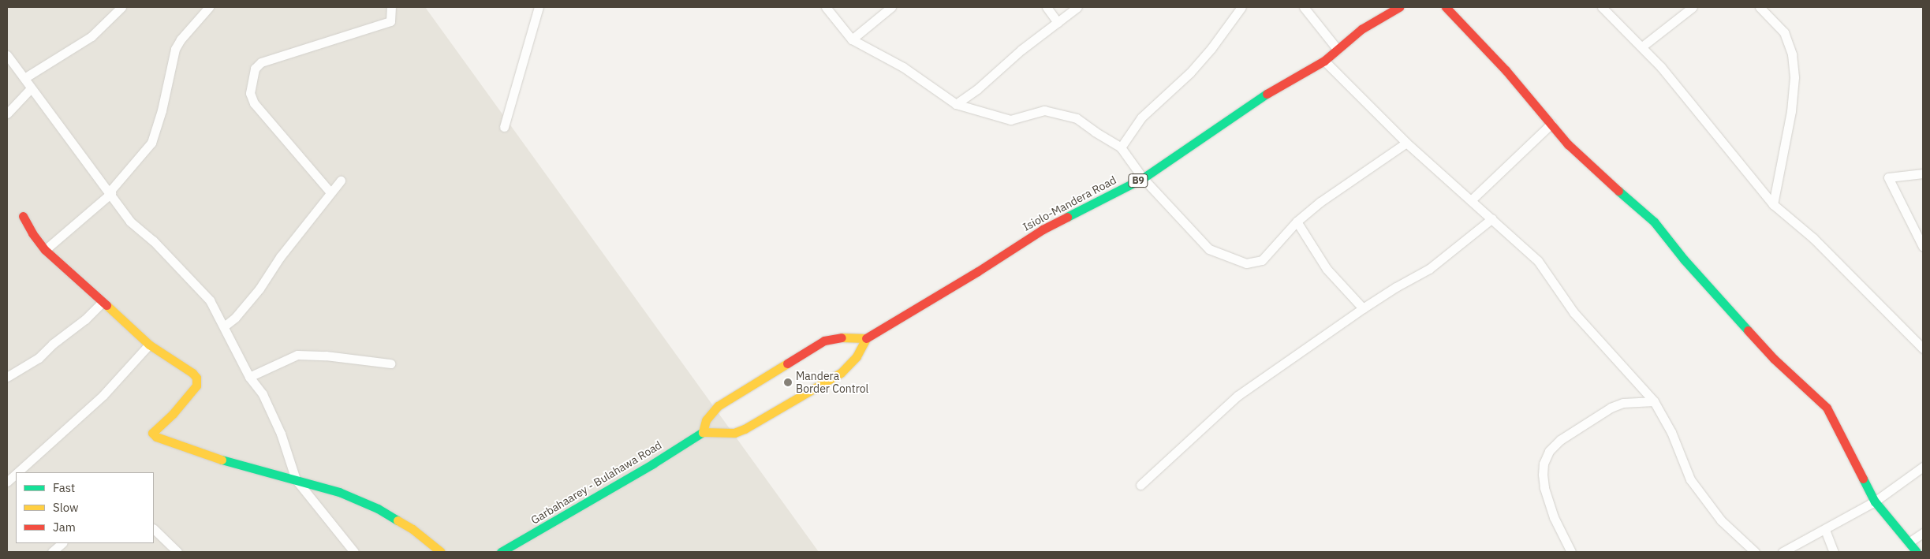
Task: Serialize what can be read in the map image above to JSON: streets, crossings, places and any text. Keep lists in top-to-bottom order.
{
  "streets": {
    "main road": ["B9", "Isiolo-Mandera Road", "Garbahaarey - Bulahawa Road"]
  },
  "places": ["Mandera Border Control"],
  "legend": ["Fast", "Slow", "Jam"]
}
